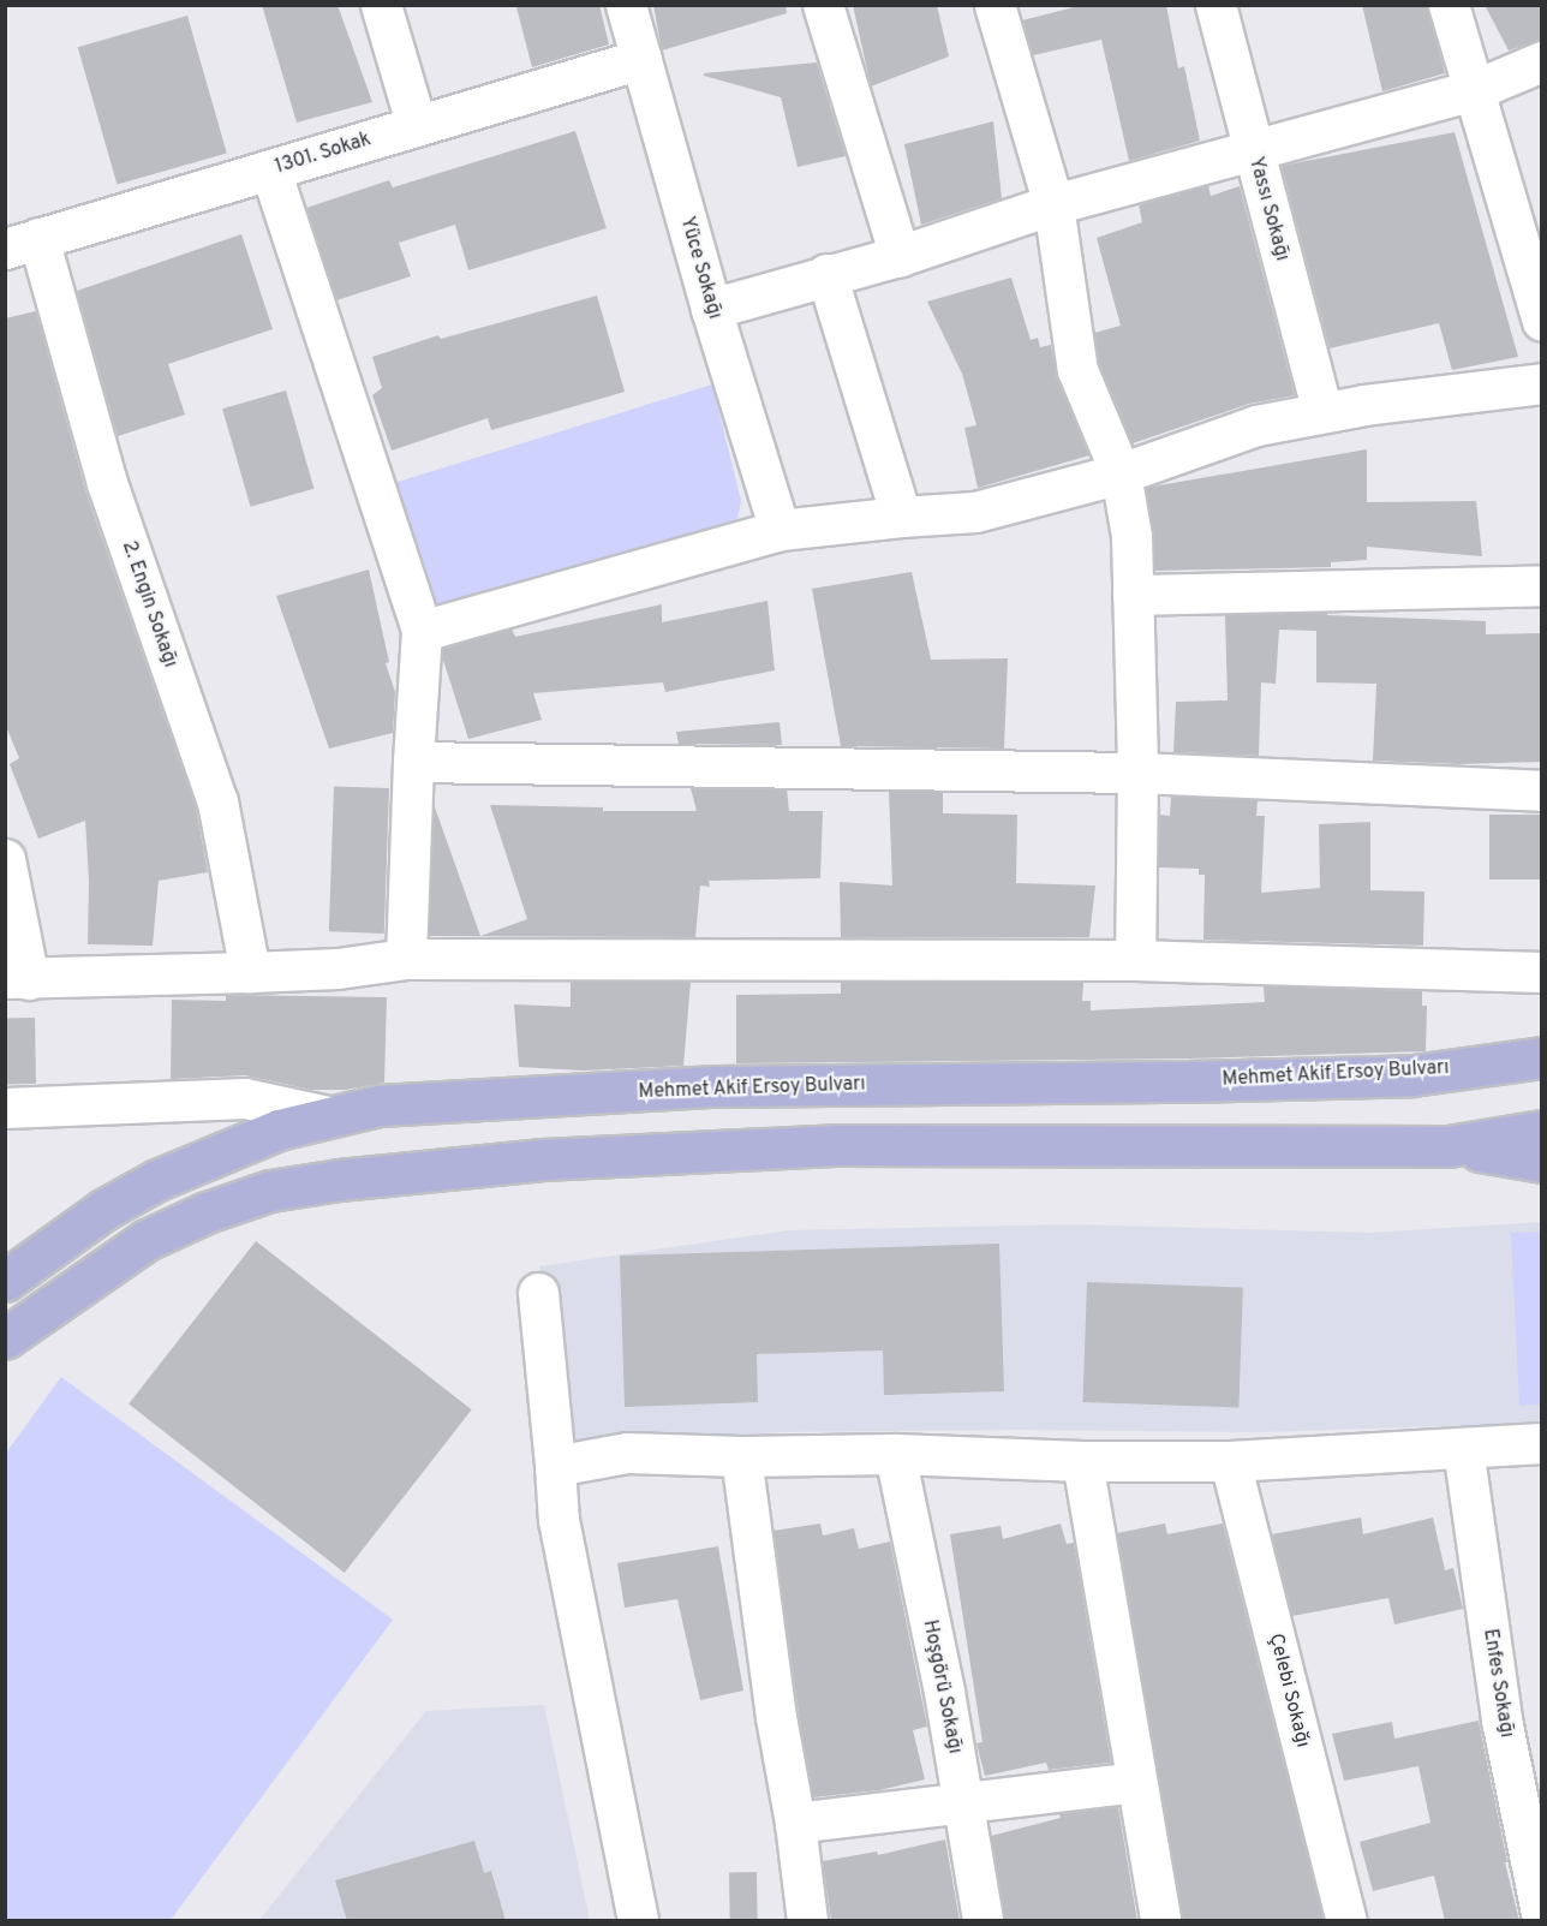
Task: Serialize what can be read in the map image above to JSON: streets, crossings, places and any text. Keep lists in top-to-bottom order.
{
  "streets": {
    "main road": ["Mehmet Akif Ersoy Bulvarı"],
    "street": [
      "1301. Sokak",
      "Yassı Sokağı",
      "Yüce Sokağı",
      "2. Engin Sokağı",
      "Enfes Sokağı",
      "Hoşgörü Sokağı",
      "Çelebi Sokağı"
    ]
  },
  "crossings": [
    ["1301. Sokak", "Yüce Sokağı"],
    ["1301. Sokak", "2. Engin Sokağı"]
  ]
}
